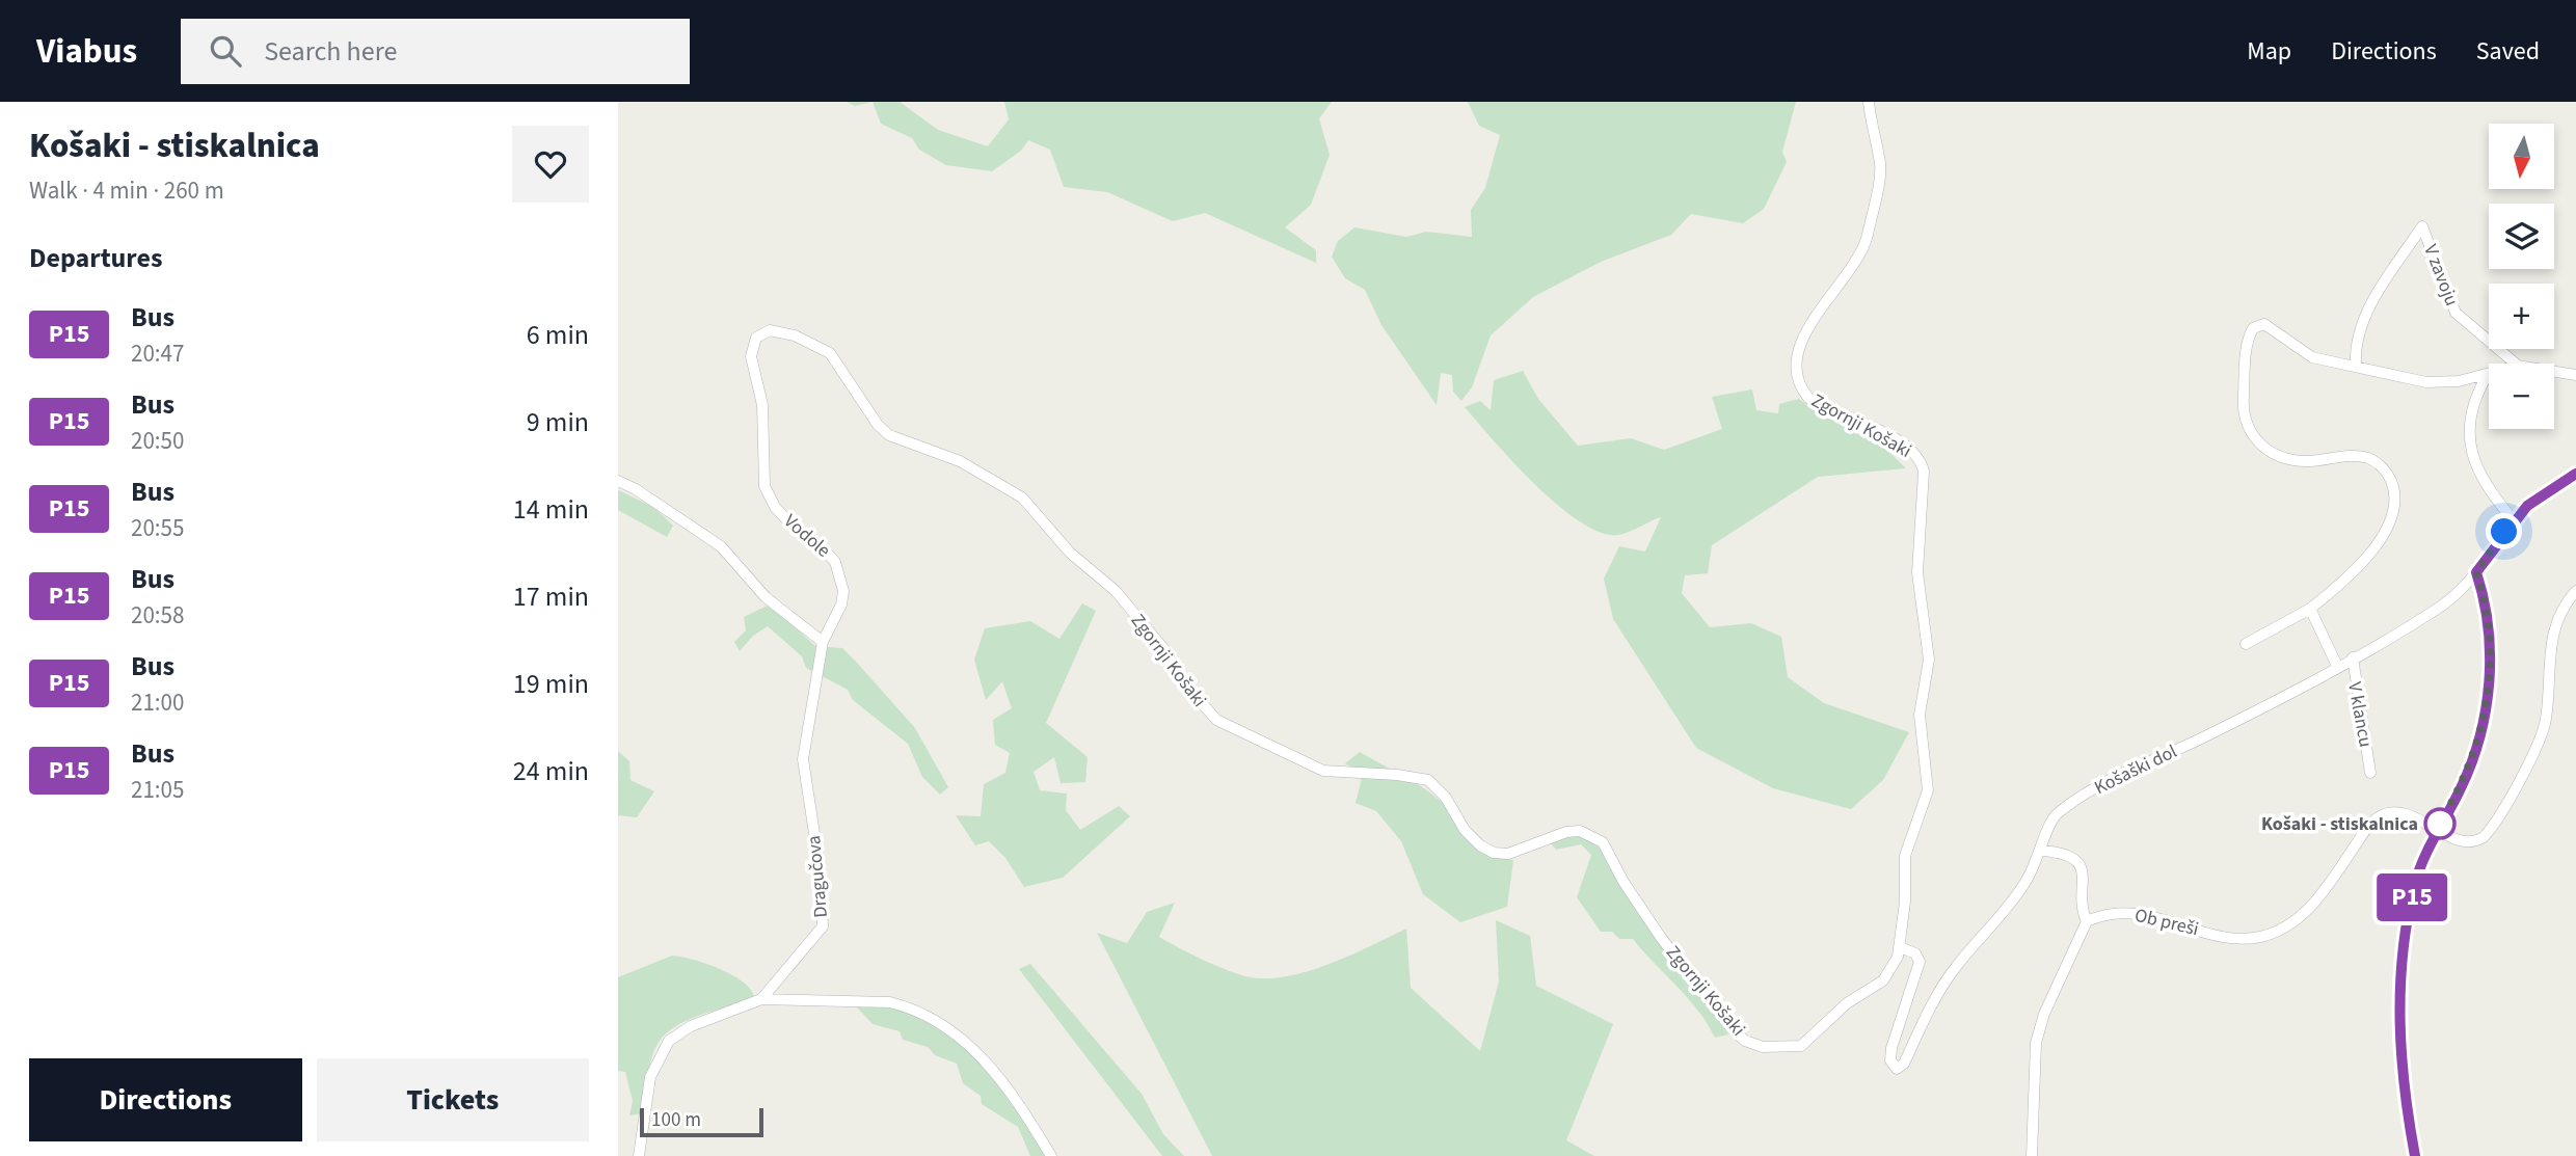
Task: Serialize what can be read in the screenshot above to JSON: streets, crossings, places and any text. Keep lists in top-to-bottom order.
{
  "streets": {
    "street": [
      "V zavoju",
      "Zgornji Košaki",
      "Vodole",
      "V klancu",
      "Košaški dol",
      "Dragučova",
      "Ob preši"
    ]
  },
  "crossings": [
    ["Zgornji Košaki", "Vodole"],
    ["Zgornji Košaki", "Košaški dol"],
    ["Vodole", "Dragučova"],
    ["V klancu", "Košaški dol"]
  ],
  "places": ["Košaki - stiskalnica"],
  "lines": ["bus line P15"],
  "scale_bar": "100 m",
  "north": "bottom",
  "page": {
    "header": "Viabus",
    "search": "Search here",
    "nav": ["Map", "Directions", "Saved"],
    "heading": [
      ["Košaki - stiskalnica", "Walk · 4 min · 260 m"],
      "Departures"
    ],
    "on_map": "P15",
    "map_buttons": ["+", "−"],
    "list": [
      {
        "mark": "P15",
        "name": "Bus",
        "note": "20:47",
        "value": "6 min"
      },
      {
        "mark": "P15",
        "name": "Bus",
        "note": "20:50",
        "value": "9 min"
      },
      {
        "mark": "P15",
        "name": "Bus",
        "note": "20:55",
        "value": "14 min"
      },
      {
        "mark": "P15",
        "name": "Bus",
        "note": "20:58",
        "value": "17 min"
      },
      {
        "mark": "P15",
        "name": "Bus",
        "note": "21:00",
        "value": "19 min"
      },
      {
        "mark": "P15",
        "name": "Bus",
        "note": "21:05",
        "value": "24 min"
      }
    ],
    "buttons": ["Directions", "Tickets"],
    "scale": "100 m"
  }
}
